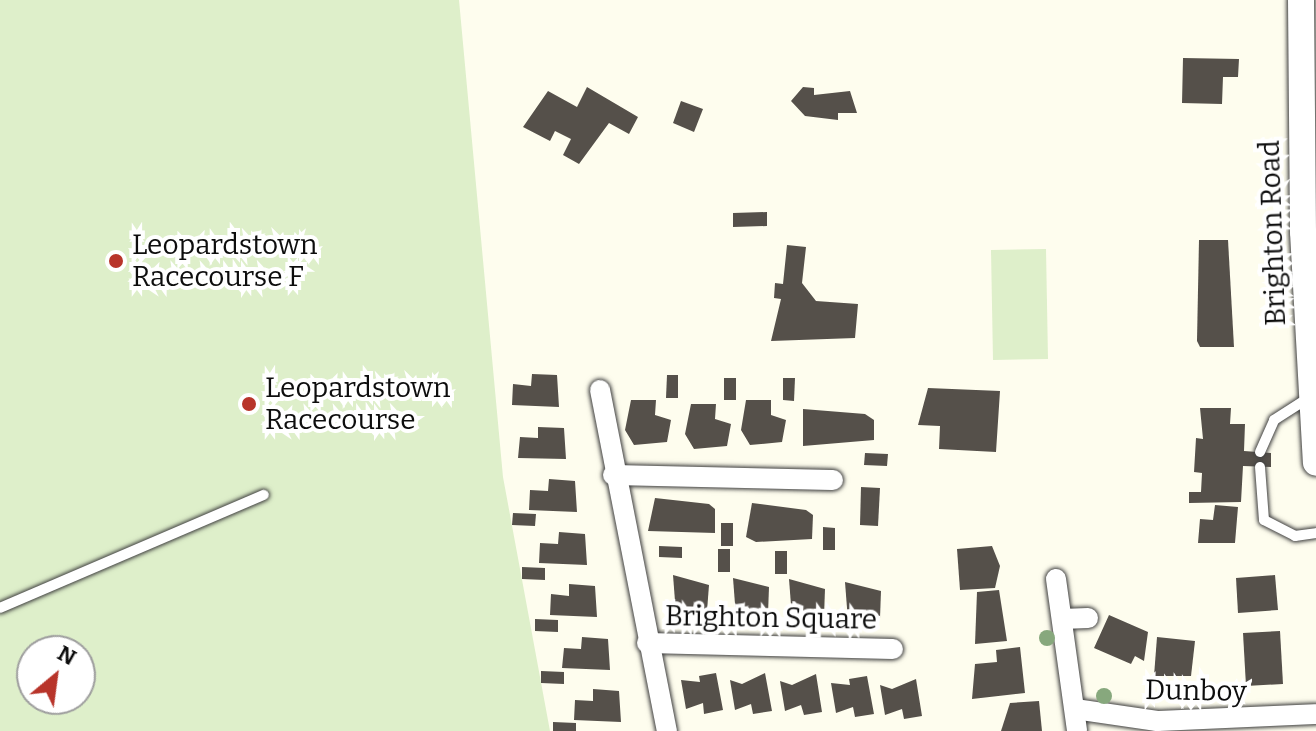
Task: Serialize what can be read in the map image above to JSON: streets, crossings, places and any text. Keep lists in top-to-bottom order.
{
  "streets": {
    "street": ["Brighton Road", "Brighton Square", "Dunboy"]
  },
  "places": ["Leopardstown Racecourse F", "Leopardstown Racecourse"],
  "north": "top right"
}
